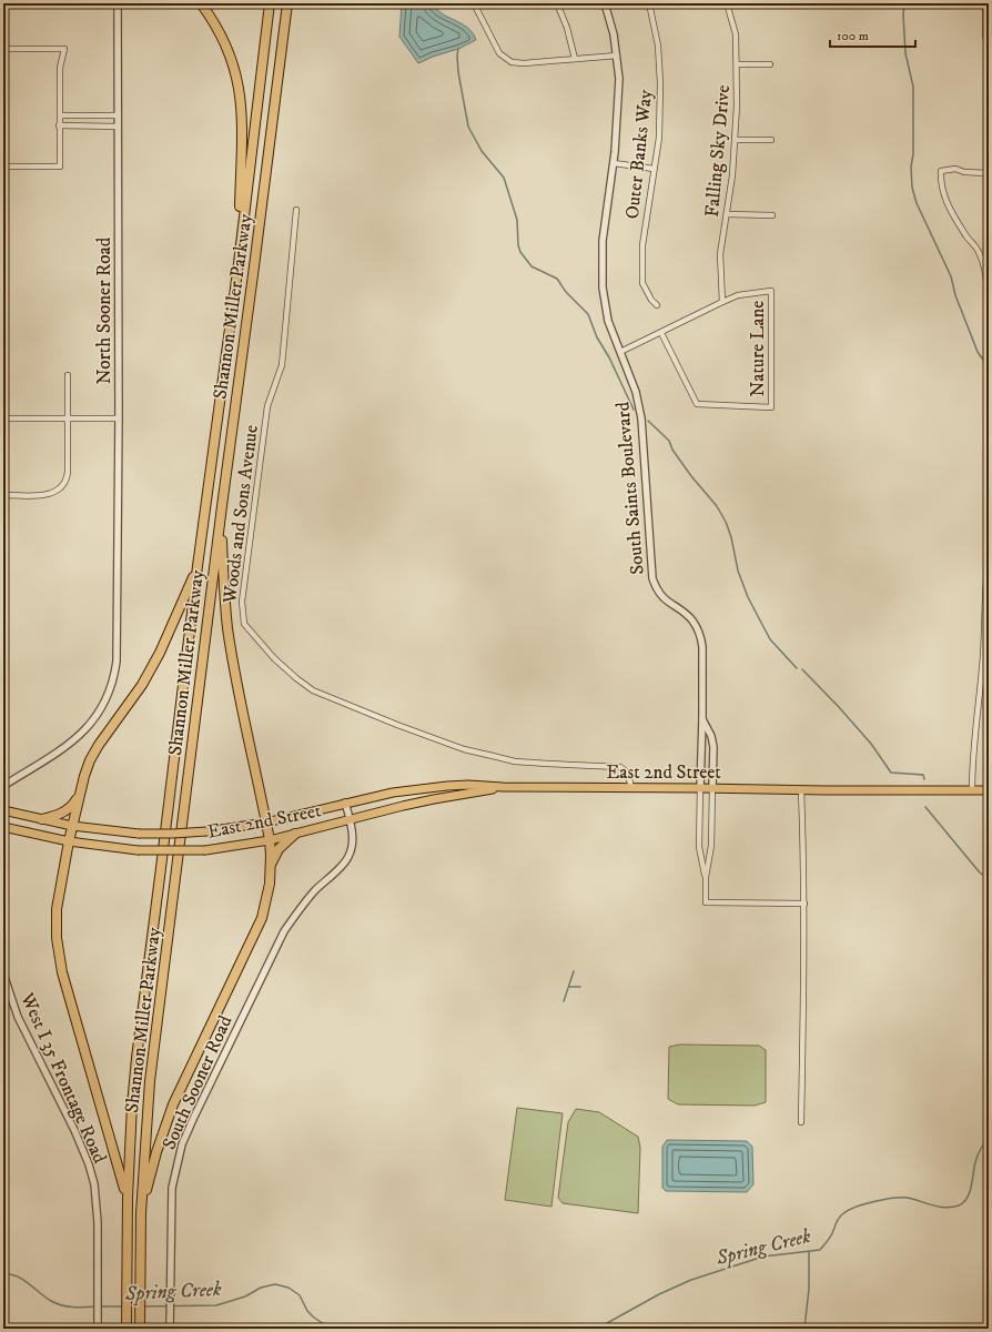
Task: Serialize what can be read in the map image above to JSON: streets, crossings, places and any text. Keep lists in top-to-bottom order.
{
  "streets": {
    "highway": ["Shannon Miller Parkway"],
    "main road": ["East 2nd Street"],
    "street": [
      "Falling Sky Drive",
      "Outer Banks Way",
      "North Sooner Road",
      "Nature Lane",
      "South Saints Boulevard",
      "Woods and Sons Avenue",
      "West I 35 Frontage Road",
      "South Sooner Road"
    ]
  },
  "crossings": [
    ["Falling Sky Drive", "Nature Lane"],
    ["South Saints Boulevard", "East 2nd Street"],
    ["Woods and Sons Avenue", "East 2nd Street"],
    ["East 2nd Street", "South Sooner Road"]
  ],
  "water": ["Spring Creek"],
  "scale_bar": "100 m"
}
